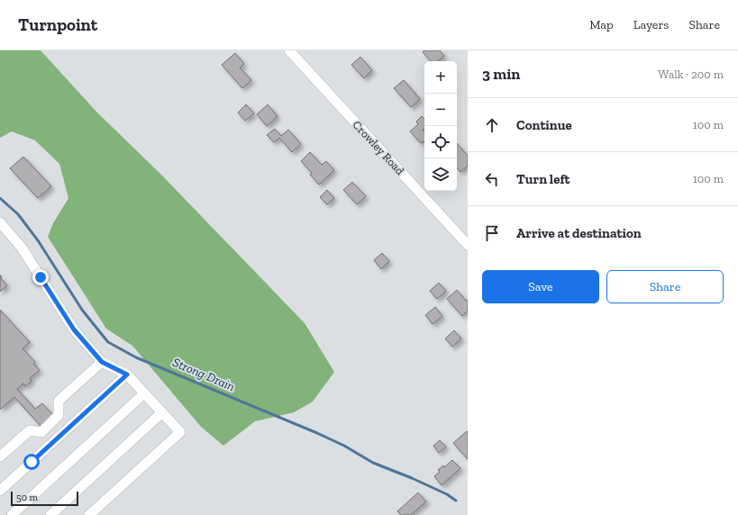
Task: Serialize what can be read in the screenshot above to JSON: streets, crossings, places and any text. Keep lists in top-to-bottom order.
{
  "streets": {
    "street": ["Crowley Road"]
  },
  "water": ["Strong Drain"],
  "scale_bar": "50 m",
  "page": {
    "header": "Turnpoint",
    "nav": ["Map", "Layers", "Share"],
    "heading": ["3 min", "Walk · 200 m"],
    "map_buttons": ["+", "−"],
    "list": [
      ["Continue", "100 m"],
      ["Turn left", "100 m"],
      "Arrive at destination"
    ],
    "buttons": ["Save", "Share"],
    "scale": "50 m"
  }
}
